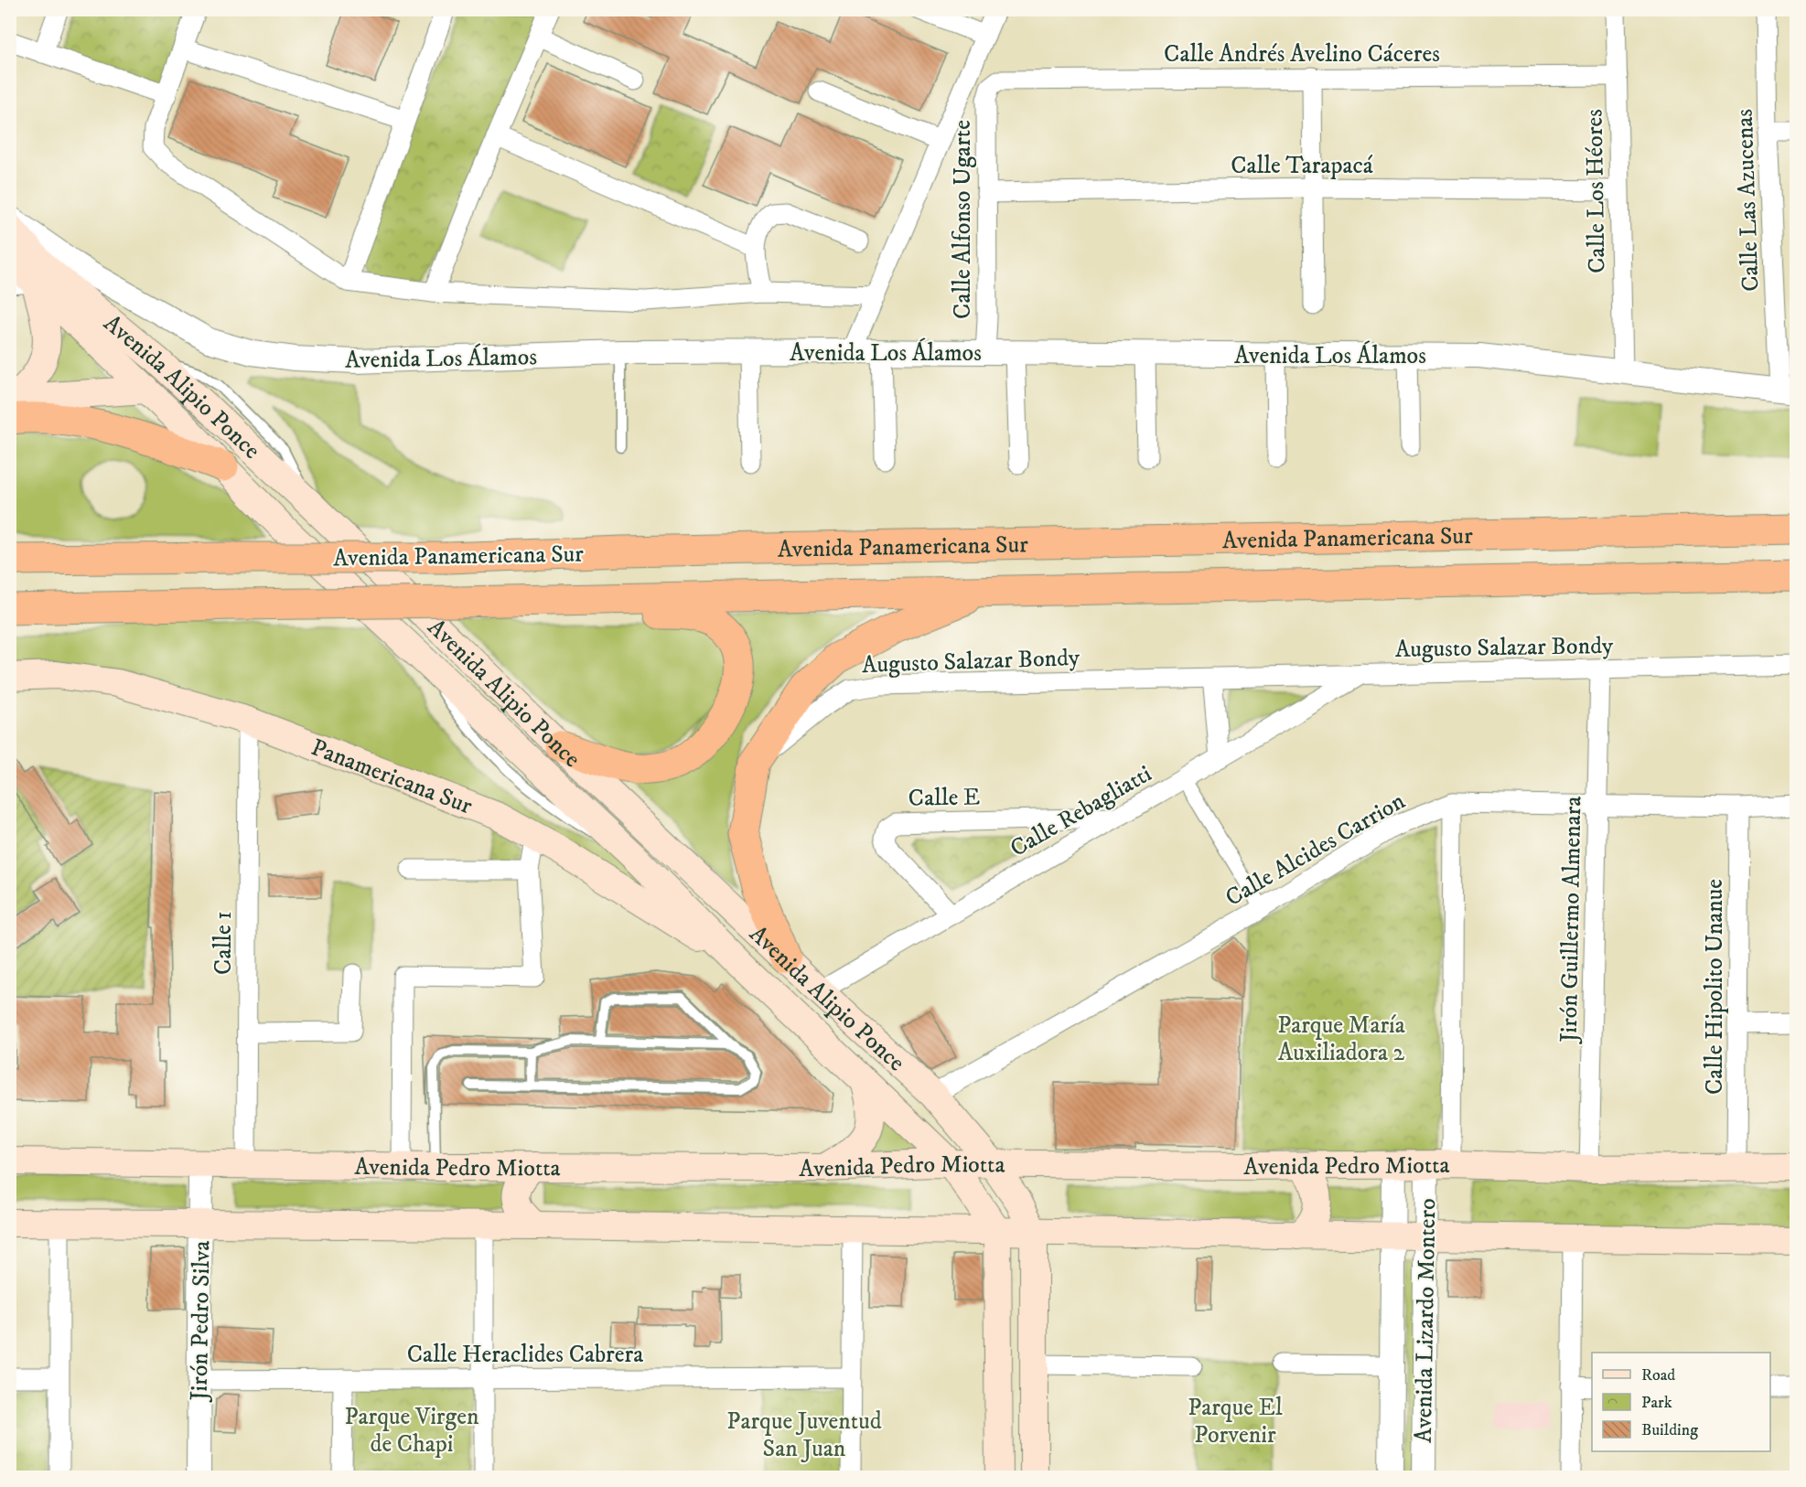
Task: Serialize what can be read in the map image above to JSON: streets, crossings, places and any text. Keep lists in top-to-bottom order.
{
  "streets": {
    "highway": ["Avenida Panamericana Sur"],
    "main road": ["Avenida Alipio Ponce", "Panamericana Sur", "Avenida Pedro Miotta"],
    "street": [
      "Calle Andrés Avelino Cáceres",
      "Calle Tarapacá",
      "Calle Los Héores",
      "Calle Las Azucenas",
      "Calle Alfonso Ugarte",
      "Avenida Los Álamos",
      "Augusto Salazar Bondy",
      "Calle E",
      "Calle Rebagliatti",
      "Calle Alcides Carrion",
      "Jirón Guillermo Almenara",
      "Calle 1",
      "Calle Hipolito Unanue",
      "Jirón Pedro Silva",
      "Avenida Lizardo Montero",
      "Calle Heraclides Cabrera"
    ]
  },
  "crossings": [
    ["Calle Andrés Avelino Cáceres", "Calle Los Héores"],
    ["Calle Andrés Avelino Cáceres", "Calle Alfonso Ugarte"],
    ["Calle Tarapacá", "Calle Los Héores"],
    ["Calle Tarapacá", "Calle Alfonso Ugarte"],
    ["Calle Los Héores", "Avenida Los Álamos"],
    ["Calle Las Azucenas", "Avenida Los Álamos"],
    ["Calle Alfonso Ugarte", "Avenida Los Álamos"],
    ["Avenida Alipio Ponce", "Panamericana Sur"],
    ["Avenida Alipio Ponce", "Calle Rebagliatti"],
    ["Avenida Alipio Ponce", "Calle Alcides Carrion"],
    ["Avenida Alipio Ponce", "Avenida Pedro Miotta"],
    ["Augusto Salazar Bondy", "Calle Rebagliatti"],
    ["Augusto Salazar Bondy", "Jirón Guillermo Almenara"],
    ["Panamericana Sur", "Calle 1"],
    ["Calle E", "Calle Rebagliatti"],
    ["Calle Alcides Carrion", "Jirón Guillermo Almenara"],
    ["Calle Alcides Carrion", "Calle Hipolito Unanue"],
    ["Jirón Guillermo Almenara", "Avenida Pedro Miotta"],
    ["Calle 1", "Avenida Pedro Miotta"],
    ["Calle Hipolito Unanue", "Avenida Pedro Miotta"],
    ["Avenida Pedro Miotta", "Jirón Pedro Silva"],
    ["Avenida Pedro Miotta", "Avenida Lizardo Montero"],
    ["Jirón Pedro Silva", "Calle Heraclides Cabrera"]
  ],
  "parks": [
    "Parque María Auxiliadora 2",
    "Parque El Porvenir",
    "Parque Virgen de Chapi",
    "Parque Juventud San Juan"
  ],
  "legend": ["Road", "Park", "Building"]
}
